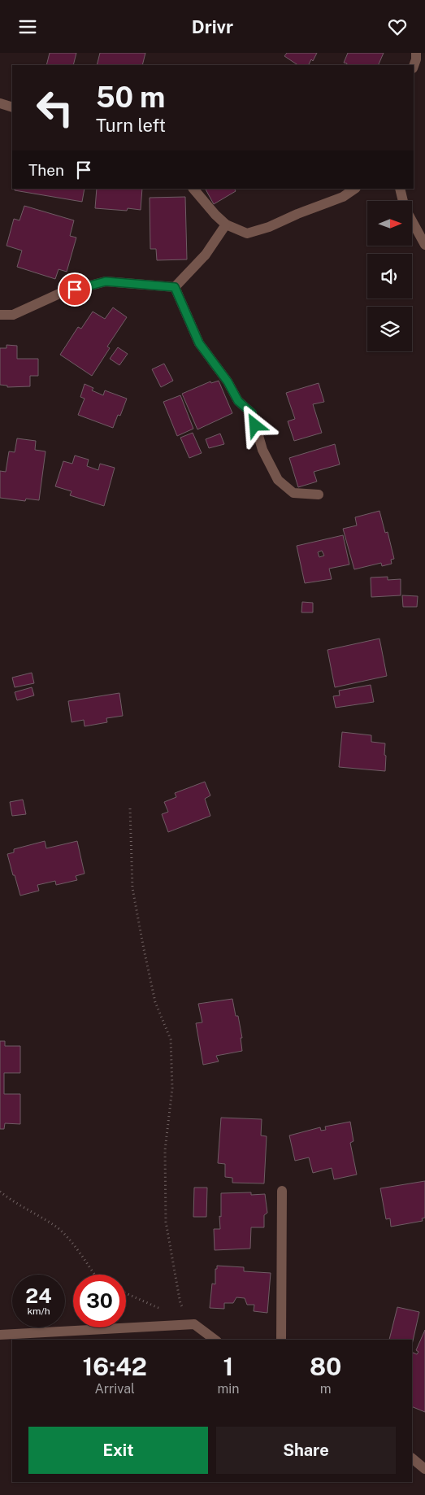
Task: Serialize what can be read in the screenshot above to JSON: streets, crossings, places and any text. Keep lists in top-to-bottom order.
{
  "north": "right",
  "page": {
    "header": "Drivr",
    "turn": ["50 m", "Turn left"],
    "then": "Then",
    "speed": "24 km/h",
    "limit": "30",
    "eta": [
      "16:42",
      "Arrival",
      "1",
      "min",
      "80",
      "m"
    ],
    "buttons": ["Exit", "Share"]
  }
}
